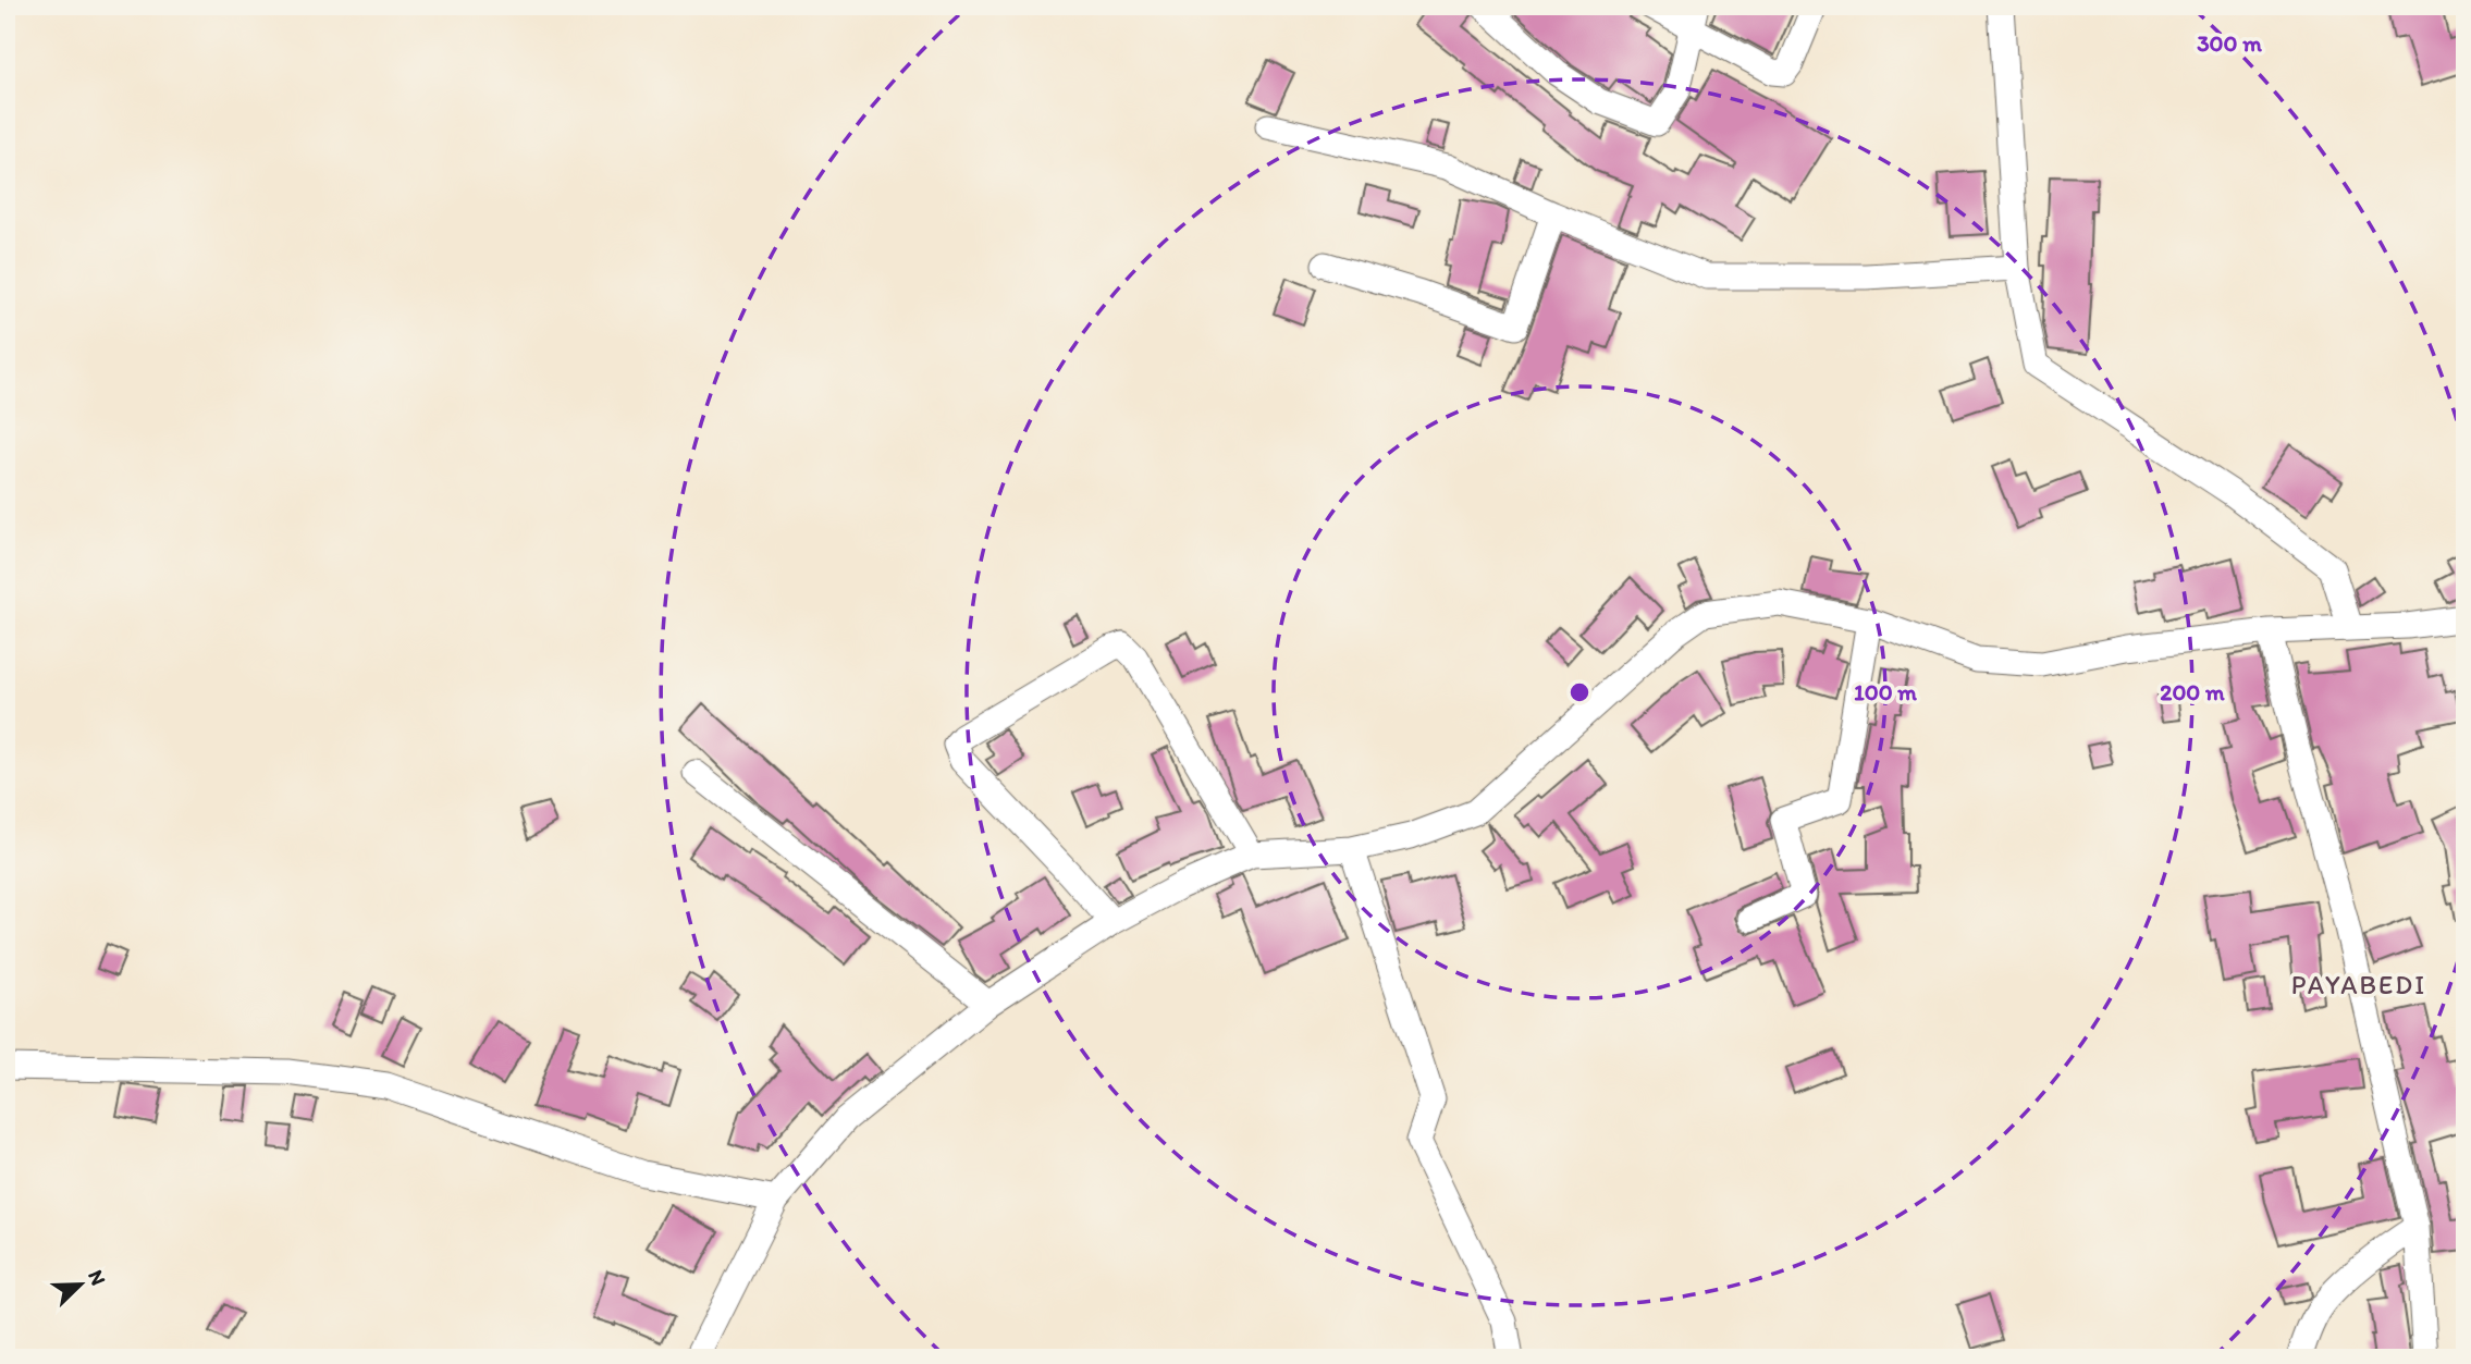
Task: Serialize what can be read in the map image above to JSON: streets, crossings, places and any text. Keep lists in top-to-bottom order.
{
  "districts": ["PAYABEDI"],
  "north": "top right",
  "rings": ["300 m", "100 m", "200 m"]
}
